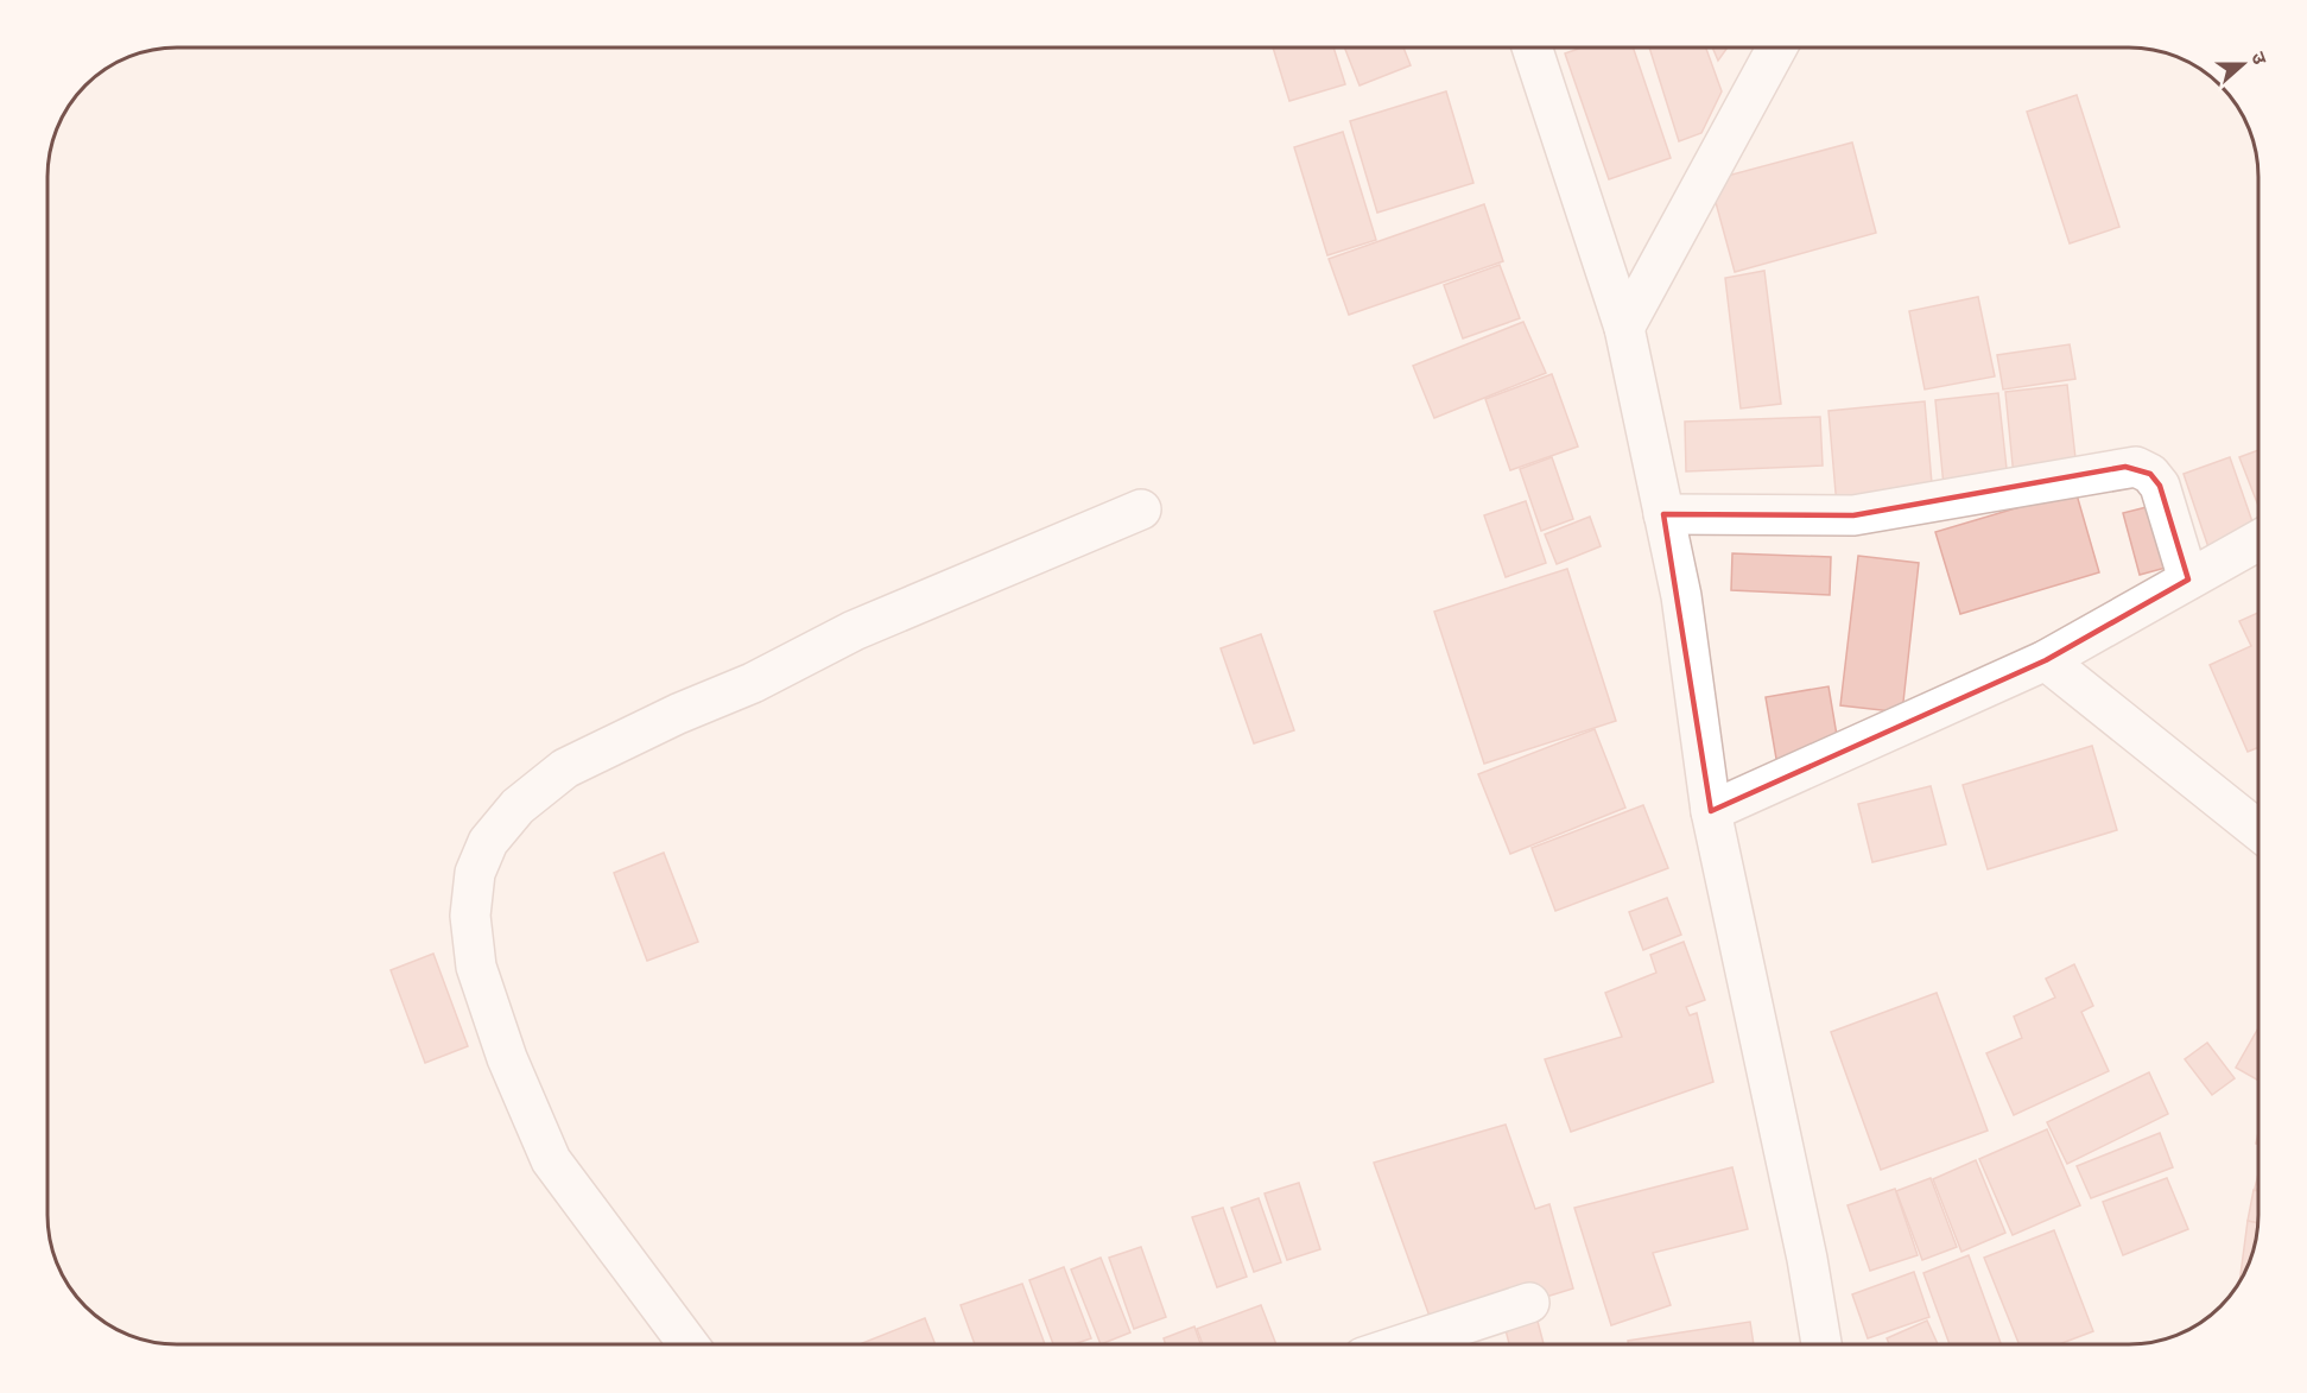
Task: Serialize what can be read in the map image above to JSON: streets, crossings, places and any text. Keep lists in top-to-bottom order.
{
  "north": "right"
}
